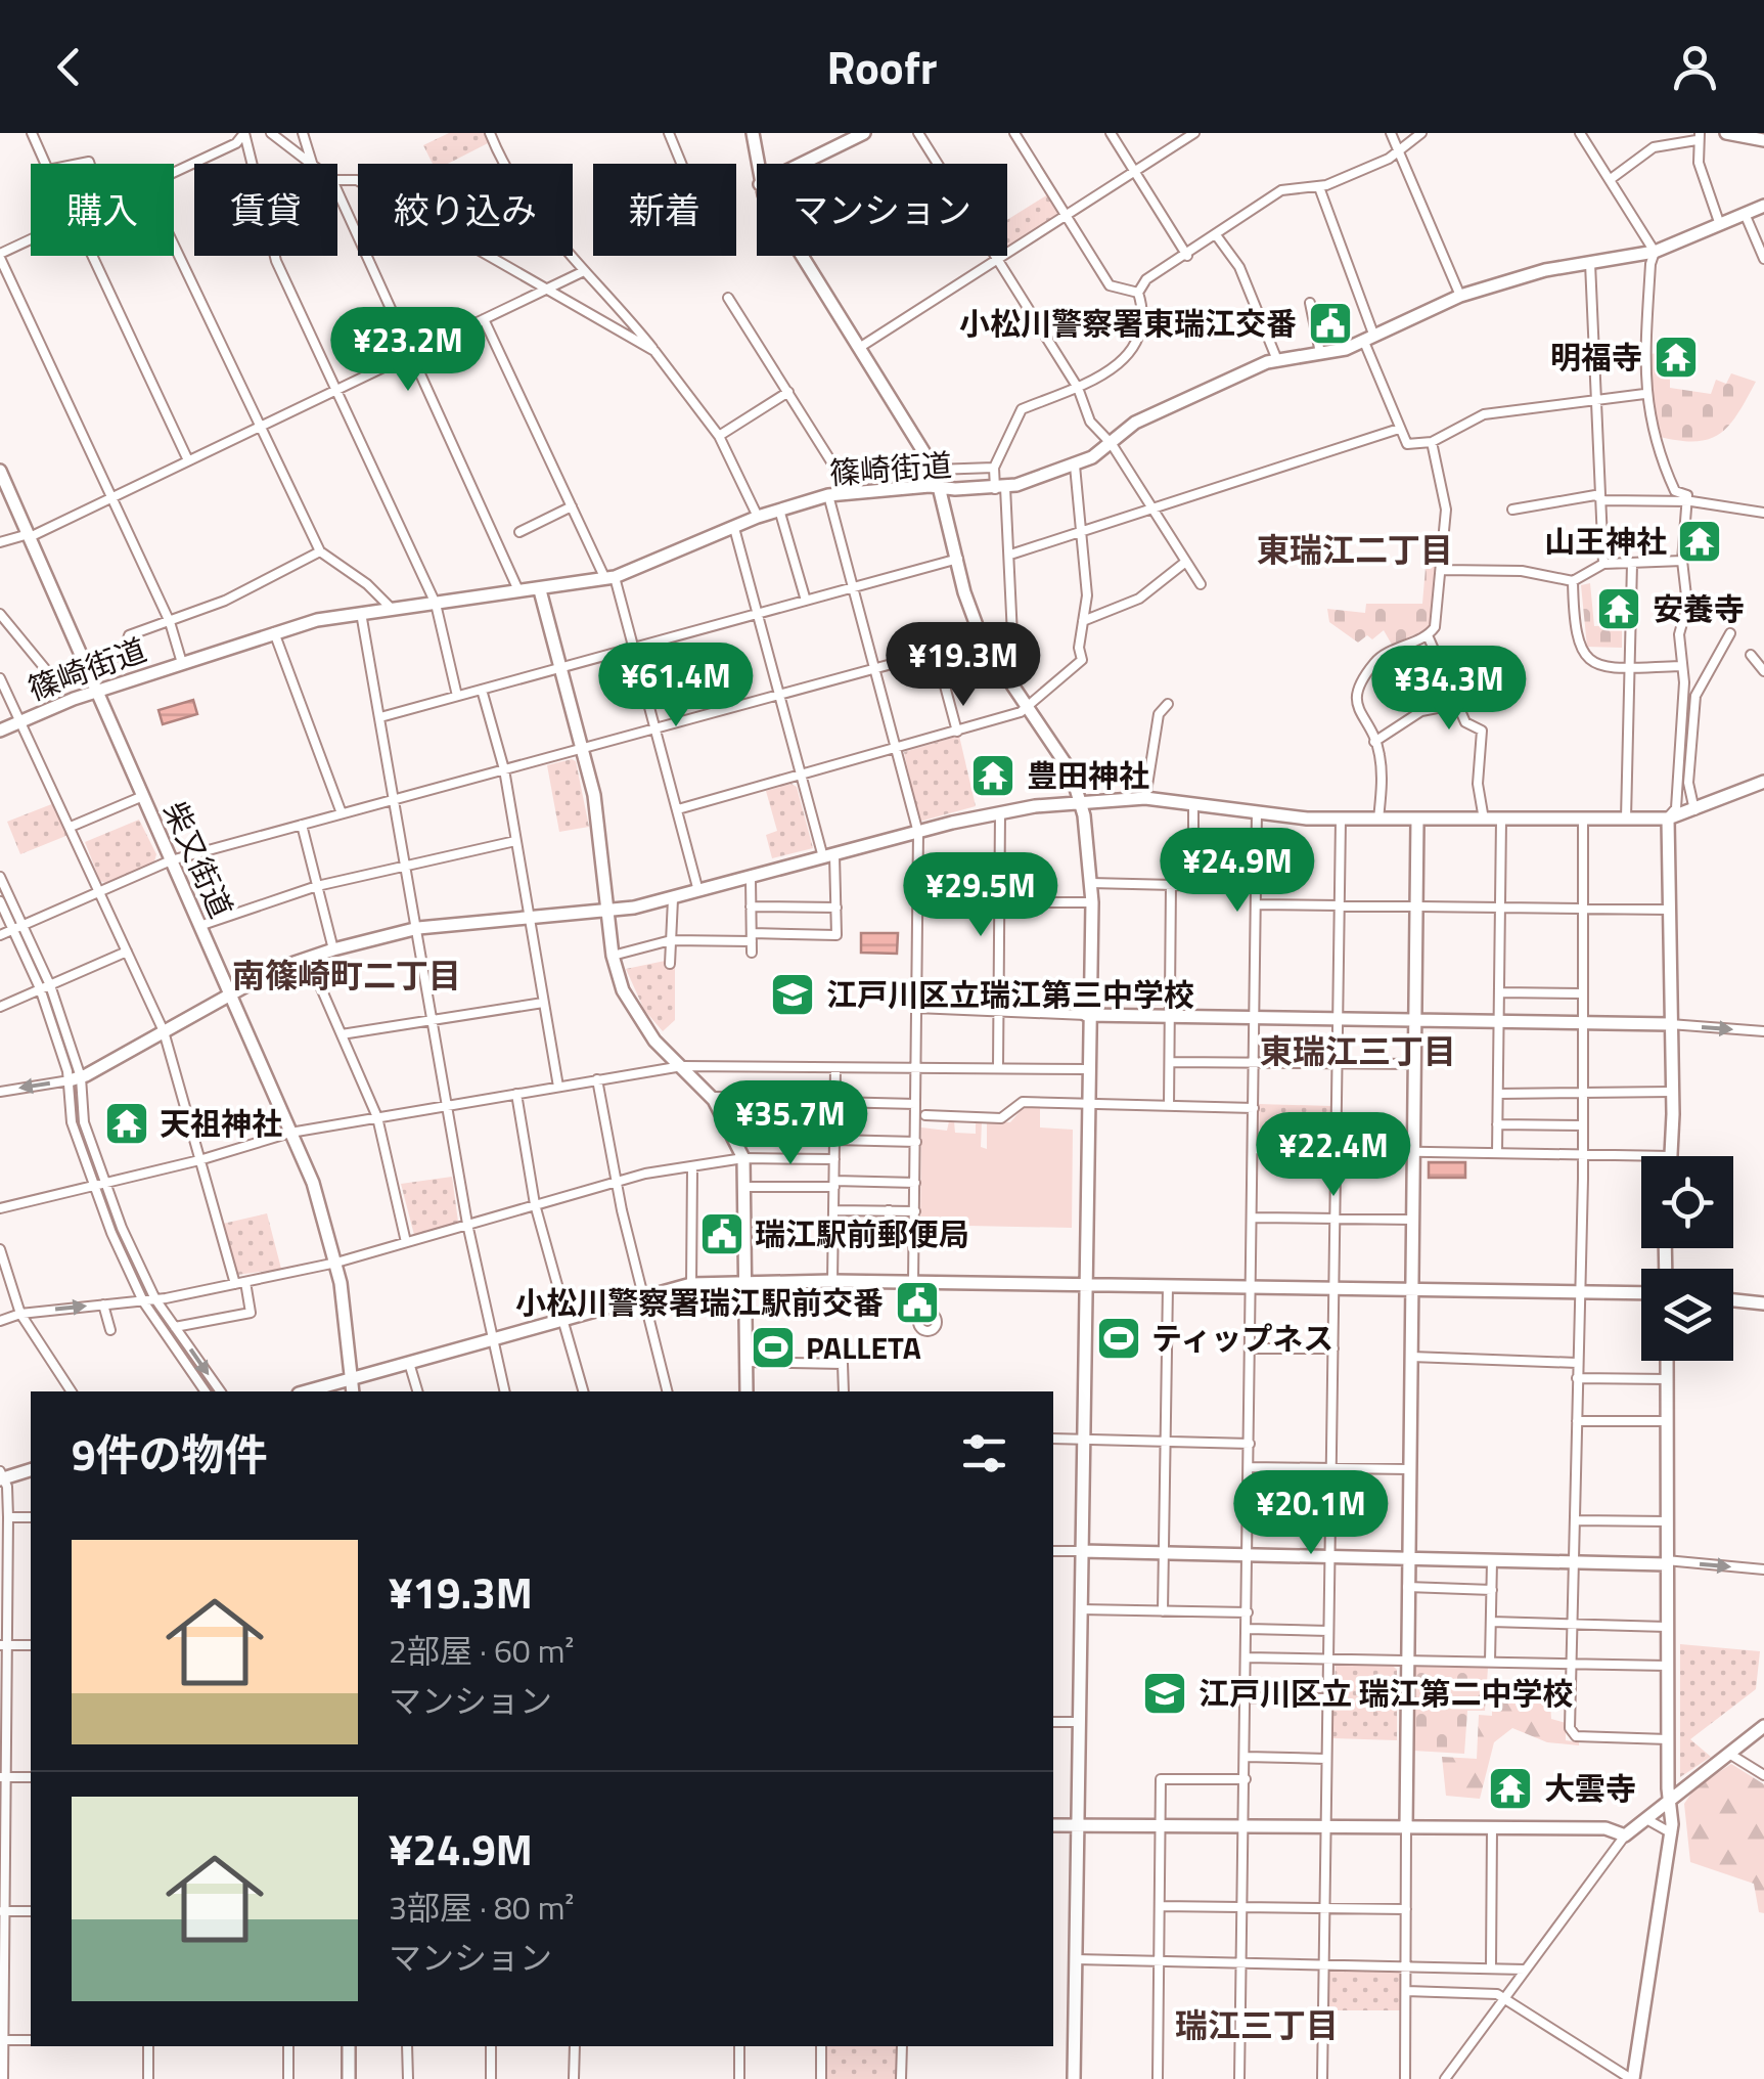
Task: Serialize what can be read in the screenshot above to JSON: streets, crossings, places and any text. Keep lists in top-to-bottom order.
{
  "streets": {
    "street": ["篠崎街道", "柴又街道"]
  },
  "crossings": [
    ["篠崎街道", "柴又街道"]
  ],
  "districts": [
    "東瑞江二丁目",
    "南篠崎町二丁目",
    "東瑞江三丁目",
    "瑞江三丁目"
  ],
  "places": {
    "public building": ["小松川警察署東瑞江交番", "瑞江駅前郵便局", "小松川警察署瑞江駅前交番"],
    "temple": [
      "明福寺",
      "山王神社",
      "安養寺",
      "豊田神社",
      "天祖神社",
      "大雲寺"
    ],
    "school or university": ["江戸川区立瑞江第三中学校", "江戸川区立 瑞江第二中学校"],
    "sports": ["ティップネス", "PALLETA"]
  },
  "page": {
    "header": "Roofr",
    "chip": [
      "購入",
      "賃貸",
      "絞り込み",
      "新着",
      "マンション"
    ],
    "price": [
      "¥23.2M",
      "¥19.3M",
      "¥61.4M",
      "¥34.3M",
      "¥24.9M",
      "¥29.5M",
      "¥35.7M",
      "¥22.4M",
      "¥20.1M"
    ],
    "heading": "9件の物件",
    "list": [
      {
        "name": "¥19.3M",
        "note": "2部屋 · 60 m² · マンション"
      },
      {
        "name": "¥24.9M",
        "note": "3部屋 · 80 m² · マンション"
      }
    ]
  }
}
